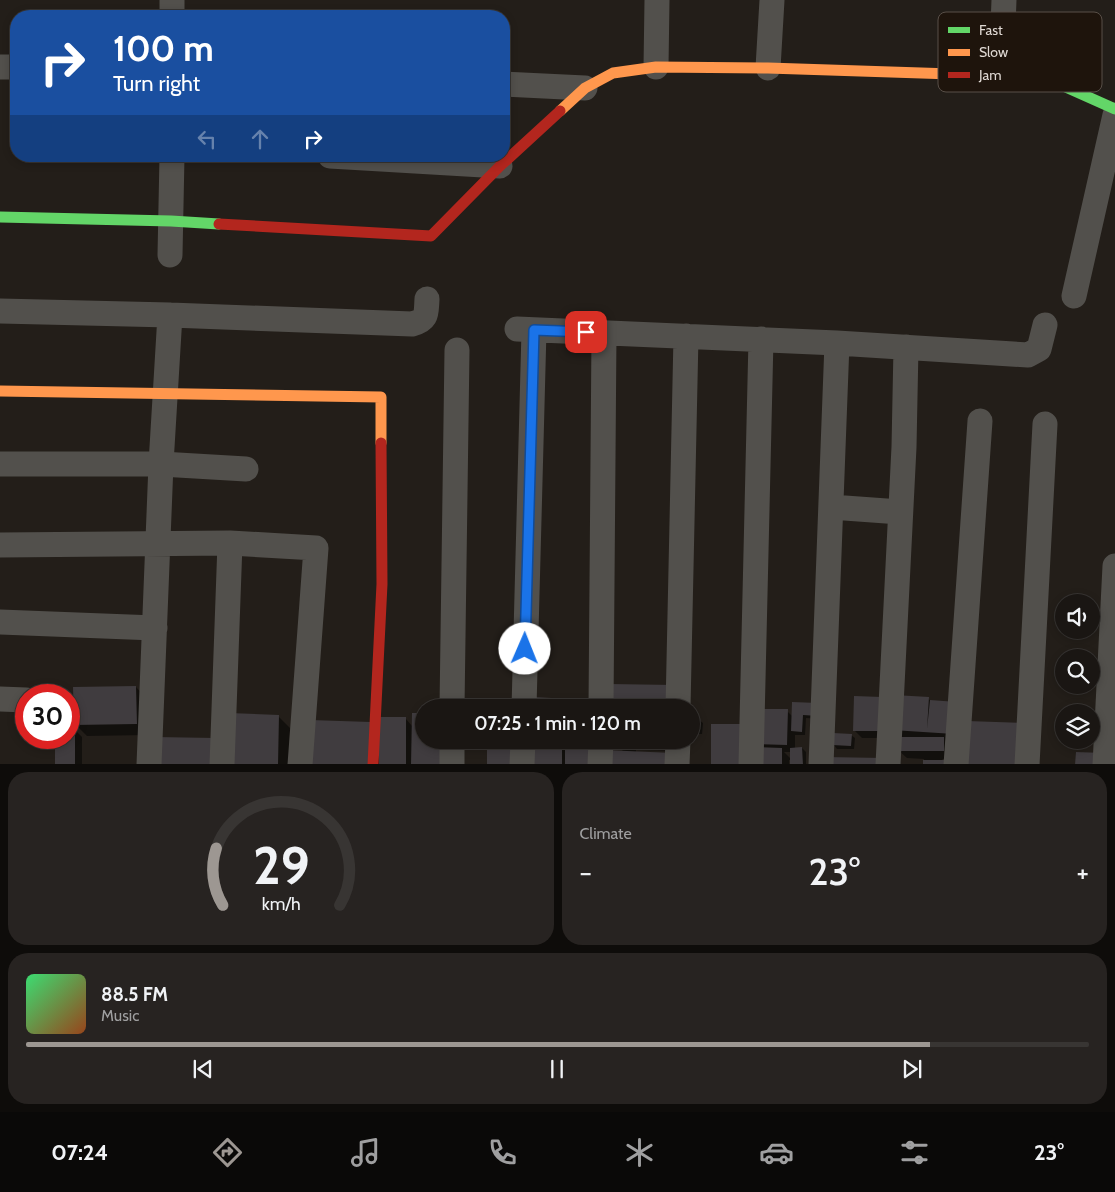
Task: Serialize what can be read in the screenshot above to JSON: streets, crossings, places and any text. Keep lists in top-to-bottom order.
{
  "legend": ["Fast", "Slow", "Jam"],
  "page": {
    "turn": ["100 m", "Turn right"],
    "limit": "30",
    "trip": "07:25 · 1 min · 120 m",
    "tile": "Climate",
    "heat": ["−", "23°", "+"],
    "song": ["88.5 FM", "Music"],
    "tabs": ["07:24", "23°"],
    "gauge": ["29", "km/h"]
  }
}
